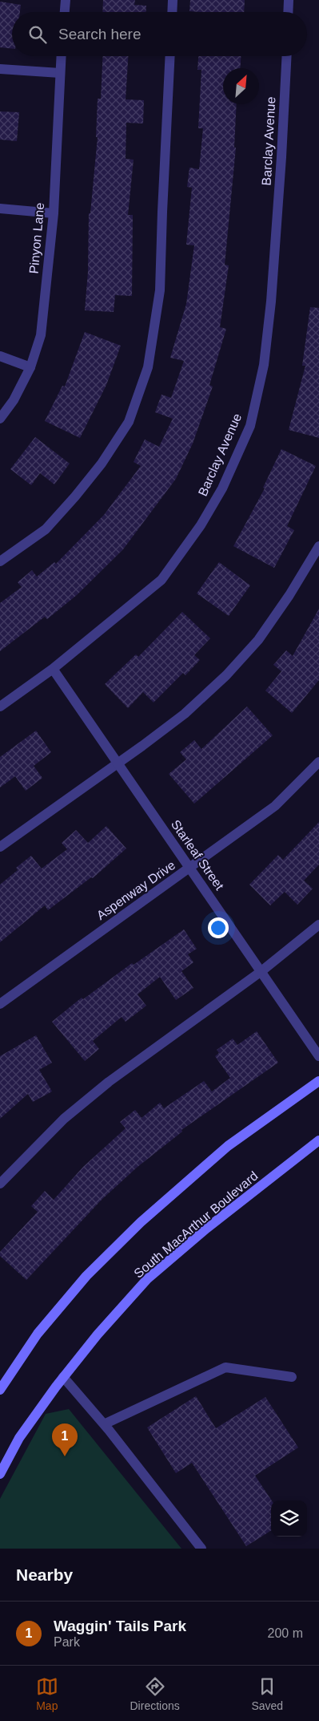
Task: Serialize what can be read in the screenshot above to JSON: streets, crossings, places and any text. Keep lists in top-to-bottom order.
{
  "streets": {
    "main road": ["South MacArthur Boulevard"],
    "street": [
      "Barclay Avenue",
      "Pinyon Lane",
      "Starleaf Street",
      "Aspenway Drive"
    ]
  },
  "crossings": [
    ["Barclay Avenue", "Starleaf Street"],
    ["Starleaf Street", "Aspenway Drive"]
  ],
  "north": "top right",
  "page": {
    "search": "Search here",
    "pins": "1",
    "heading": "Nearby",
    "list": [
      {
        "mark": "1",
        "name": "Waggin' Tails Park",
        "note": "Park",
        "value": "200 m"
      }
    ],
    "nav": ["Map", "Directions", "Saved"]
  }
}
